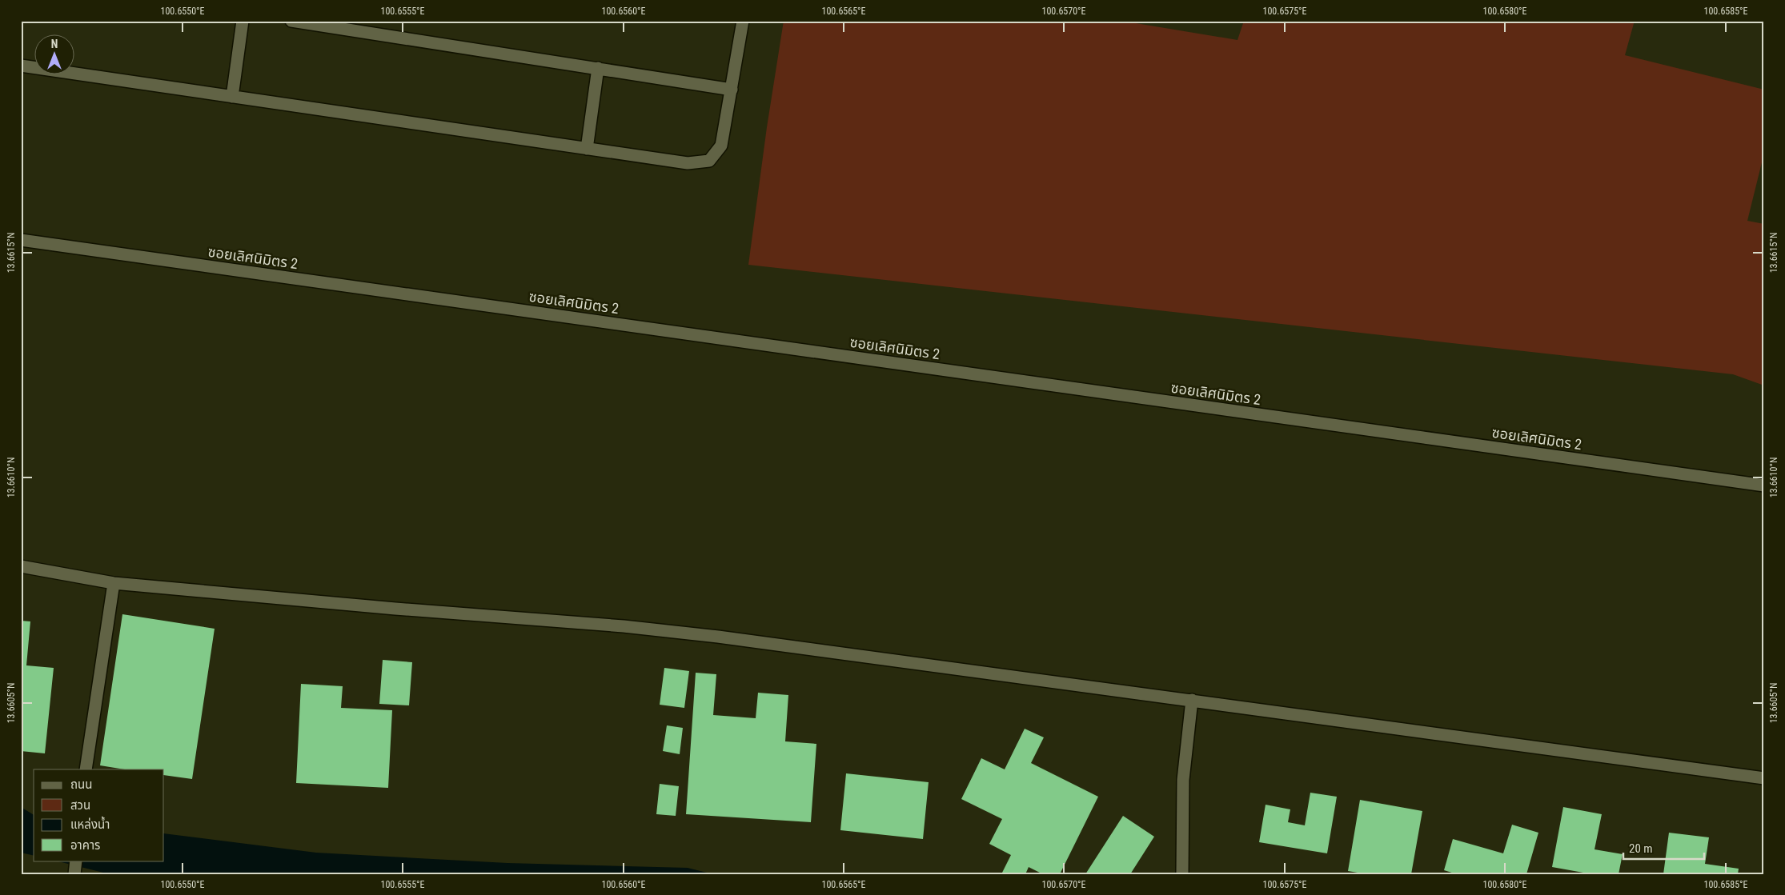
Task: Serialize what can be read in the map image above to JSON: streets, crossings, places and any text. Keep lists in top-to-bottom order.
{
  "streets": {
    "street": ["ซอยเลิศนิมิตร 2"]
  },
  "legend": [
    "ถนน",
    "สวน",
    "แหล่งน้ำ",
    "อาคาร"
  ],
  "scale_bar": "20 m",
  "north": "top",
  "coordinates": [
    "100.6550°E",
    "100.6555°E",
    "100.6560°E",
    "100.6565°E",
    "100.6570°E",
    "100.6575°E",
    "100.6580°E",
    "100.6585°E",
    "13.6615°N",
    "13.6610°N",
    "13.6605°N"
  ]
}
